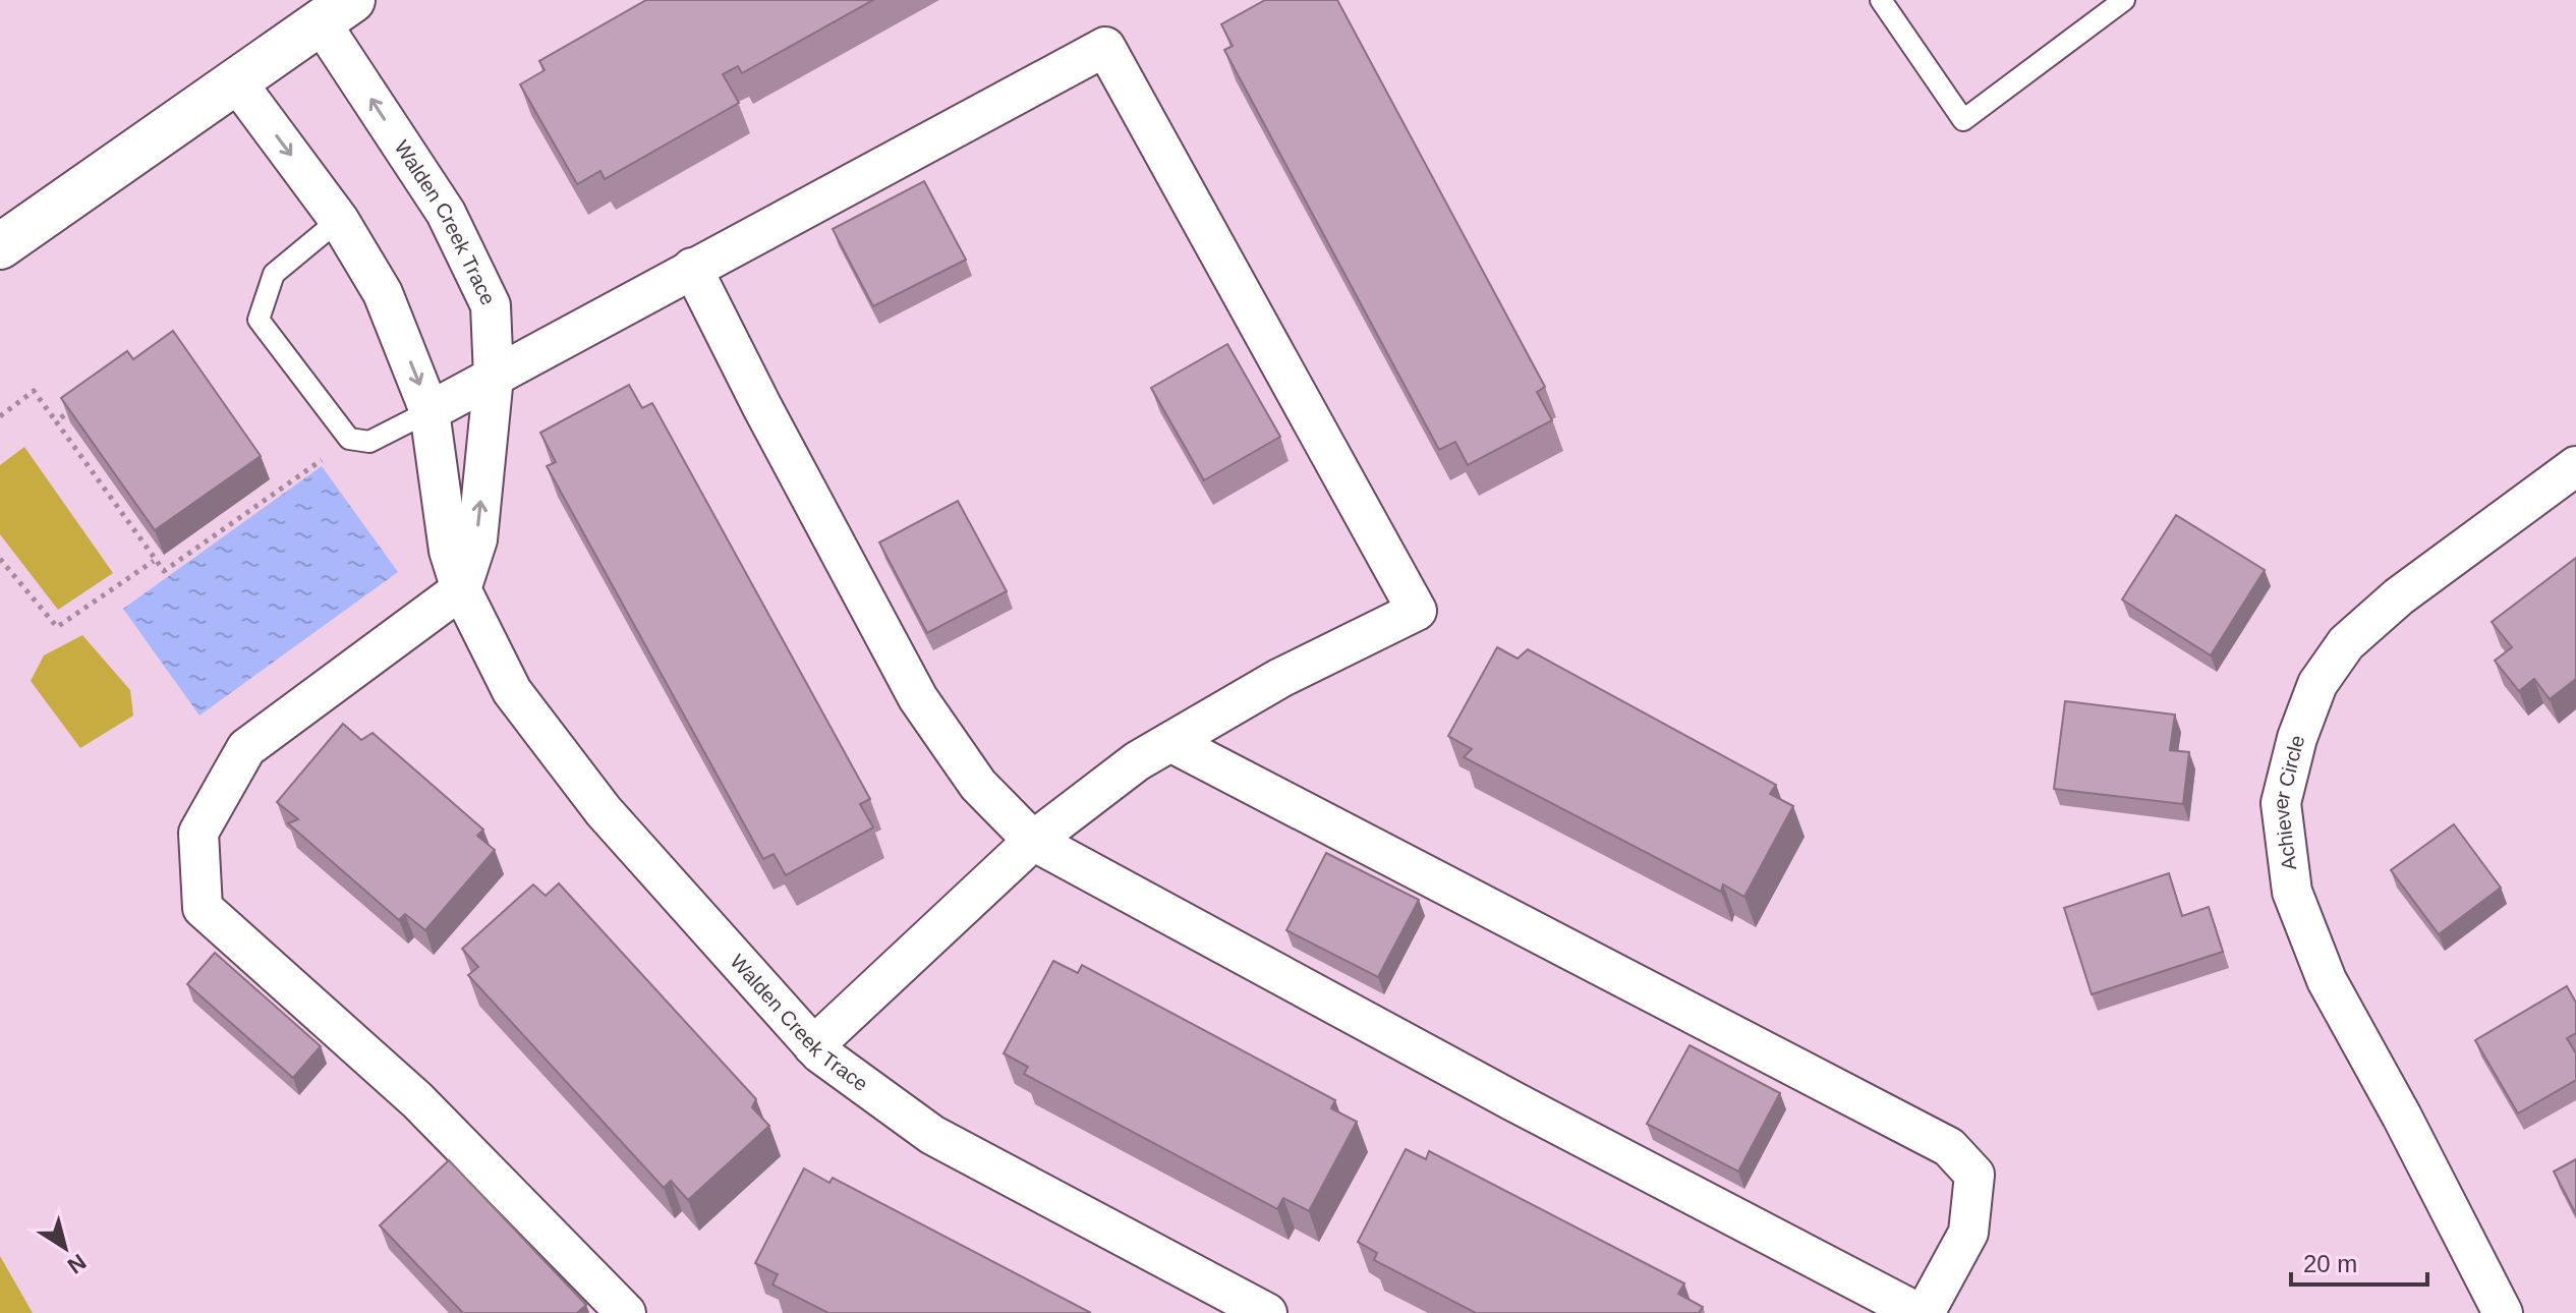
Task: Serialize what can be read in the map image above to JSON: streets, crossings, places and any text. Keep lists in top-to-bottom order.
{
  "streets": {
    "street": ["Walden Creek Trace", "Achiever Circle"]
  },
  "scale_bar": "20 m",
  "north": "bottom right"
}
